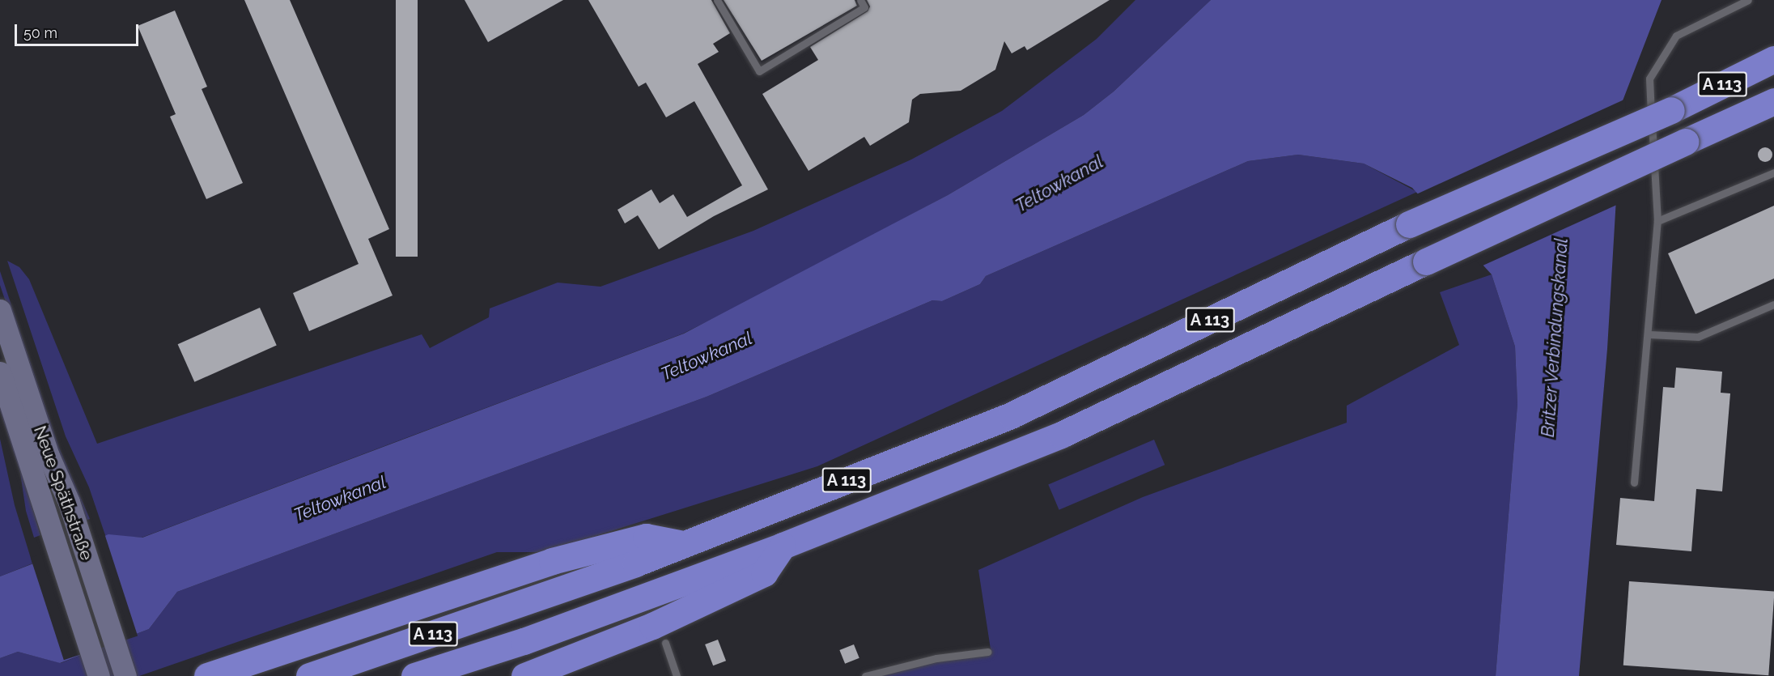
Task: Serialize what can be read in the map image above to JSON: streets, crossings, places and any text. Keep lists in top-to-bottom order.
{
  "streets": {
    "highway": ["A 113"],
    "main road": ["Neue Späthstraße"]
  },
  "water": ["Teltowkanal", "Britzer Verbindungskanal"],
  "scale_bar": "50 m"
}
